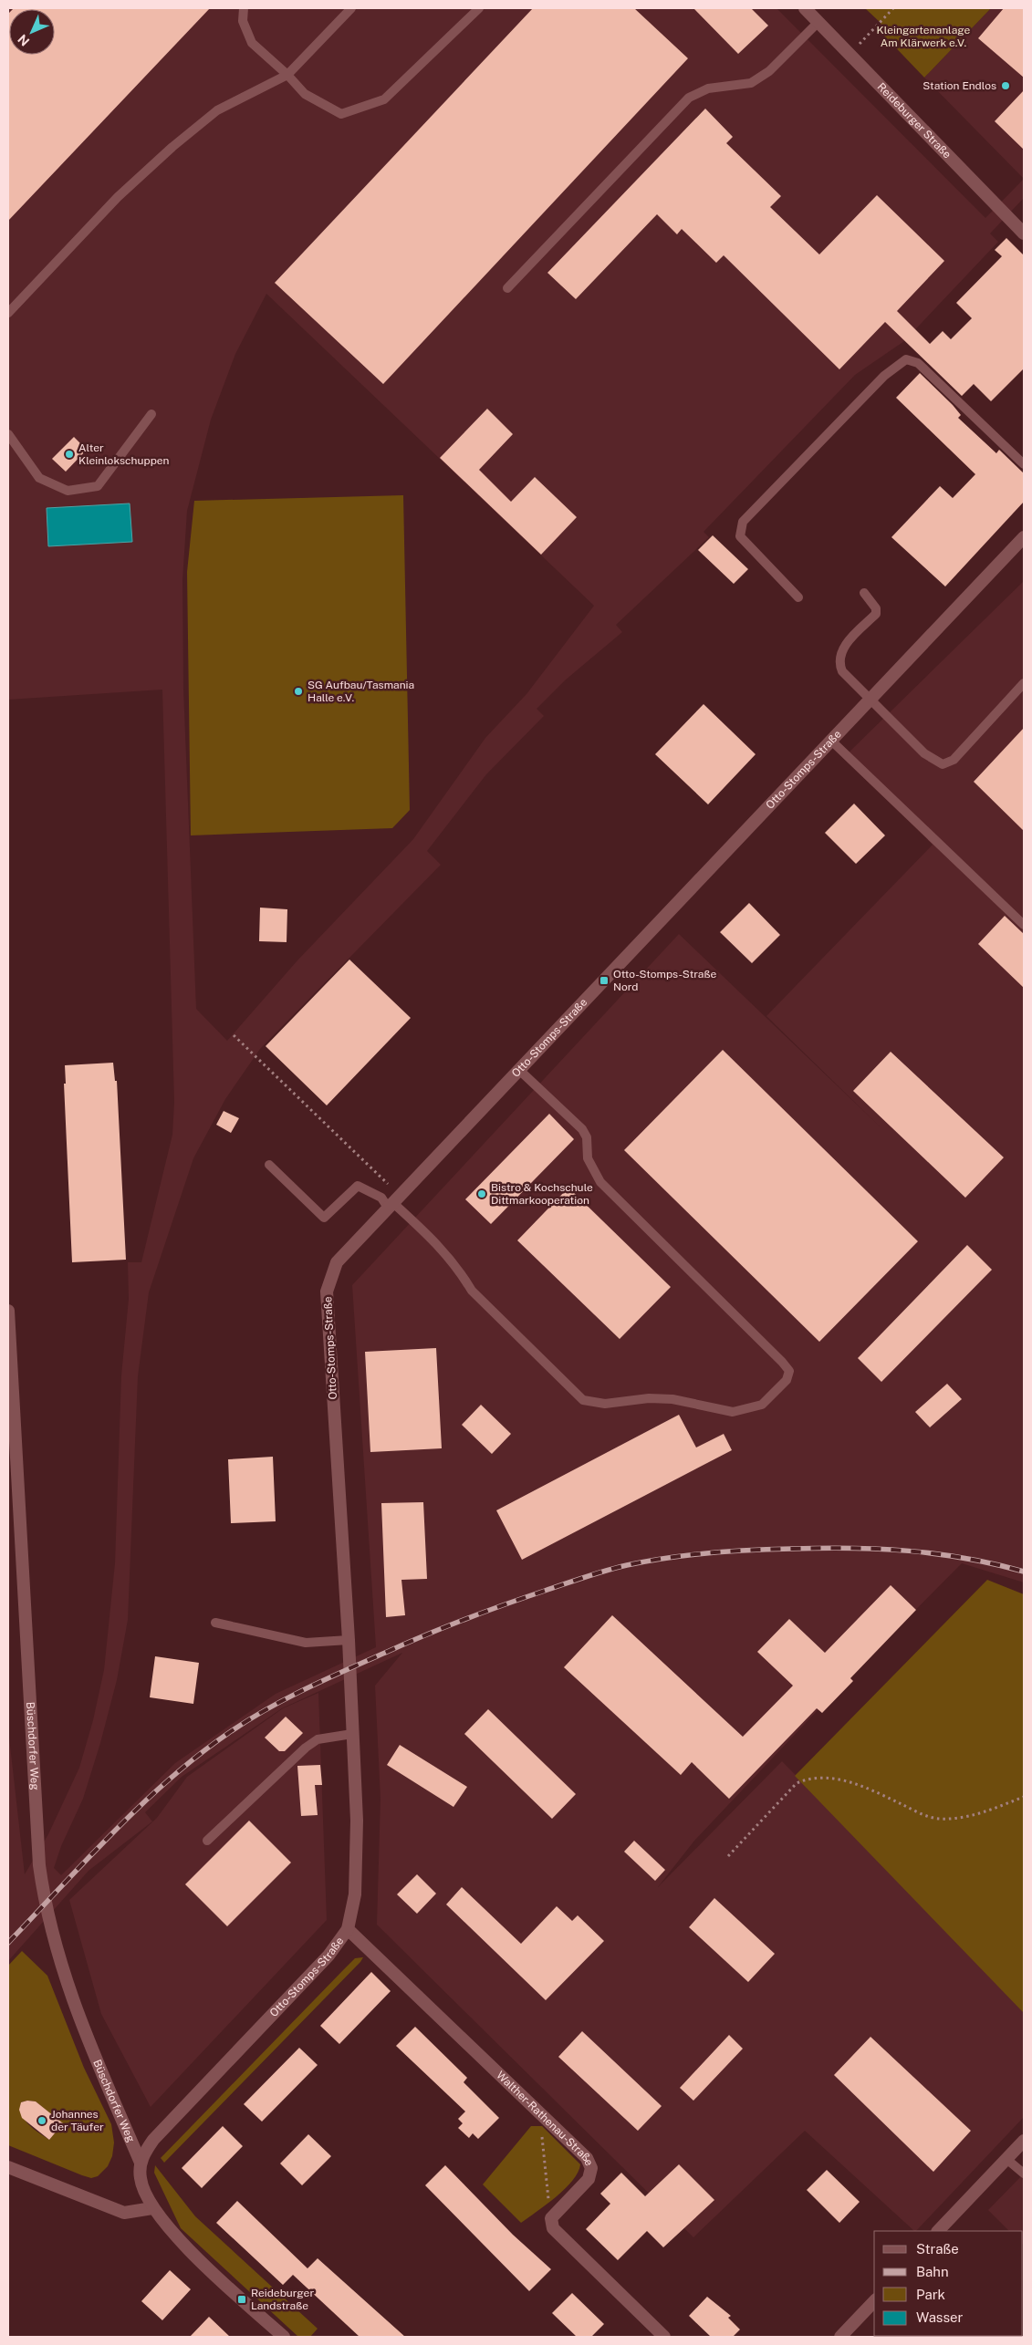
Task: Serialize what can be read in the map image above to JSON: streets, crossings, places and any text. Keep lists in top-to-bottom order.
{
  "streets": {
    "street": [
      "Reideburger Straße",
      "Otto-Stomps-Straße",
      "Büschdorfer Weg",
      "Walther-Rathenau-Straße"
    ]
  },
  "crossings": [
    ["Otto-Stomps-Straße", "Büschdorfer Weg"],
    ["Otto-Stomps-Straße", "Walther-Rathenau-Straße"]
  ],
  "parks": ["Kleingartenanlage Am Klärwerk e.V."],
  "places": {
    "other": [
      "Station Endlos",
      "Alter Kleinlokschuppen",
      "SG Aufbau/Tasmania Halle e.V.",
      "Bistro & Kochschule Dittmarkooperation",
      "Johannes der Täufer"
    ],
    "transit": ["Otto-Stomps-Straße Nord", "Reideburger Landstraße"]
  },
  "legend": [
    "Straße",
    "Bahn",
    "Park",
    "Wasser"
  ],
  "north": "bottom left"
}
